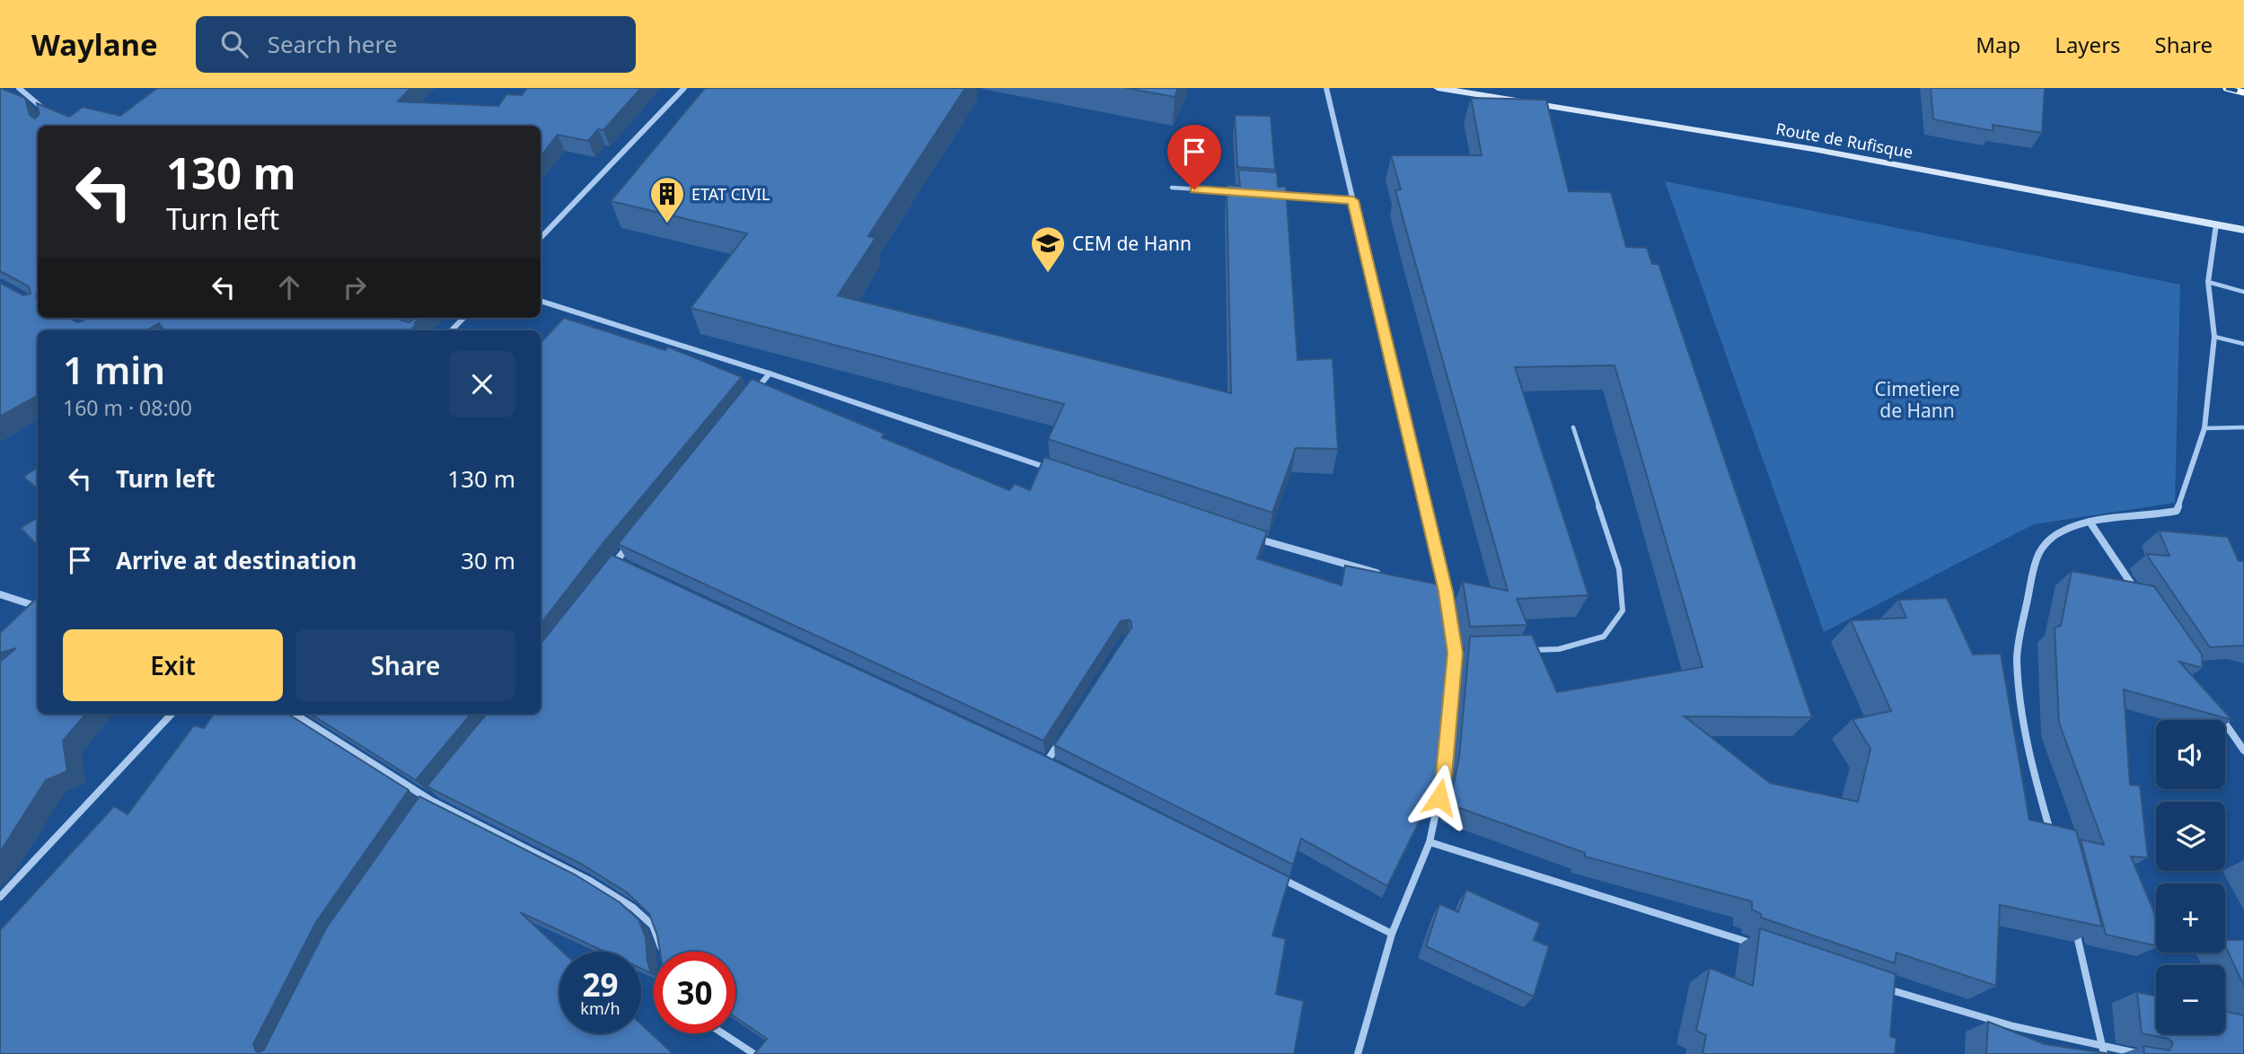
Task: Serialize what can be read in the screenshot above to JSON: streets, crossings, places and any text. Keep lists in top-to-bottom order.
{
  "streets": {
    "main road": ["Route de Rufisque"]
  },
  "parks": ["Cimetiere de Hann"],
  "places": {
    "building": ["ETAT CIVIL"],
    "school or university": ["CEM de Hann"]
  },
  "page": {
    "header": "Waylane",
    "search": "Search here",
    "nav": ["Map", "Layers", "Share"],
    "turn": ["130 m", "Turn left"],
    "heading": ["1 min", "160 m · 08:00"],
    "list": [
      {
        "name": "Turn left",
        "value": "130 m"
      },
      {
        "name": "Arrive at destination",
        "value": "30 m"
      }
    ],
    "buttons": ["Exit", "Share"],
    "map_buttons": ["+", "−"],
    "speed": "29 km/h",
    "limit": "30"
  }
}
